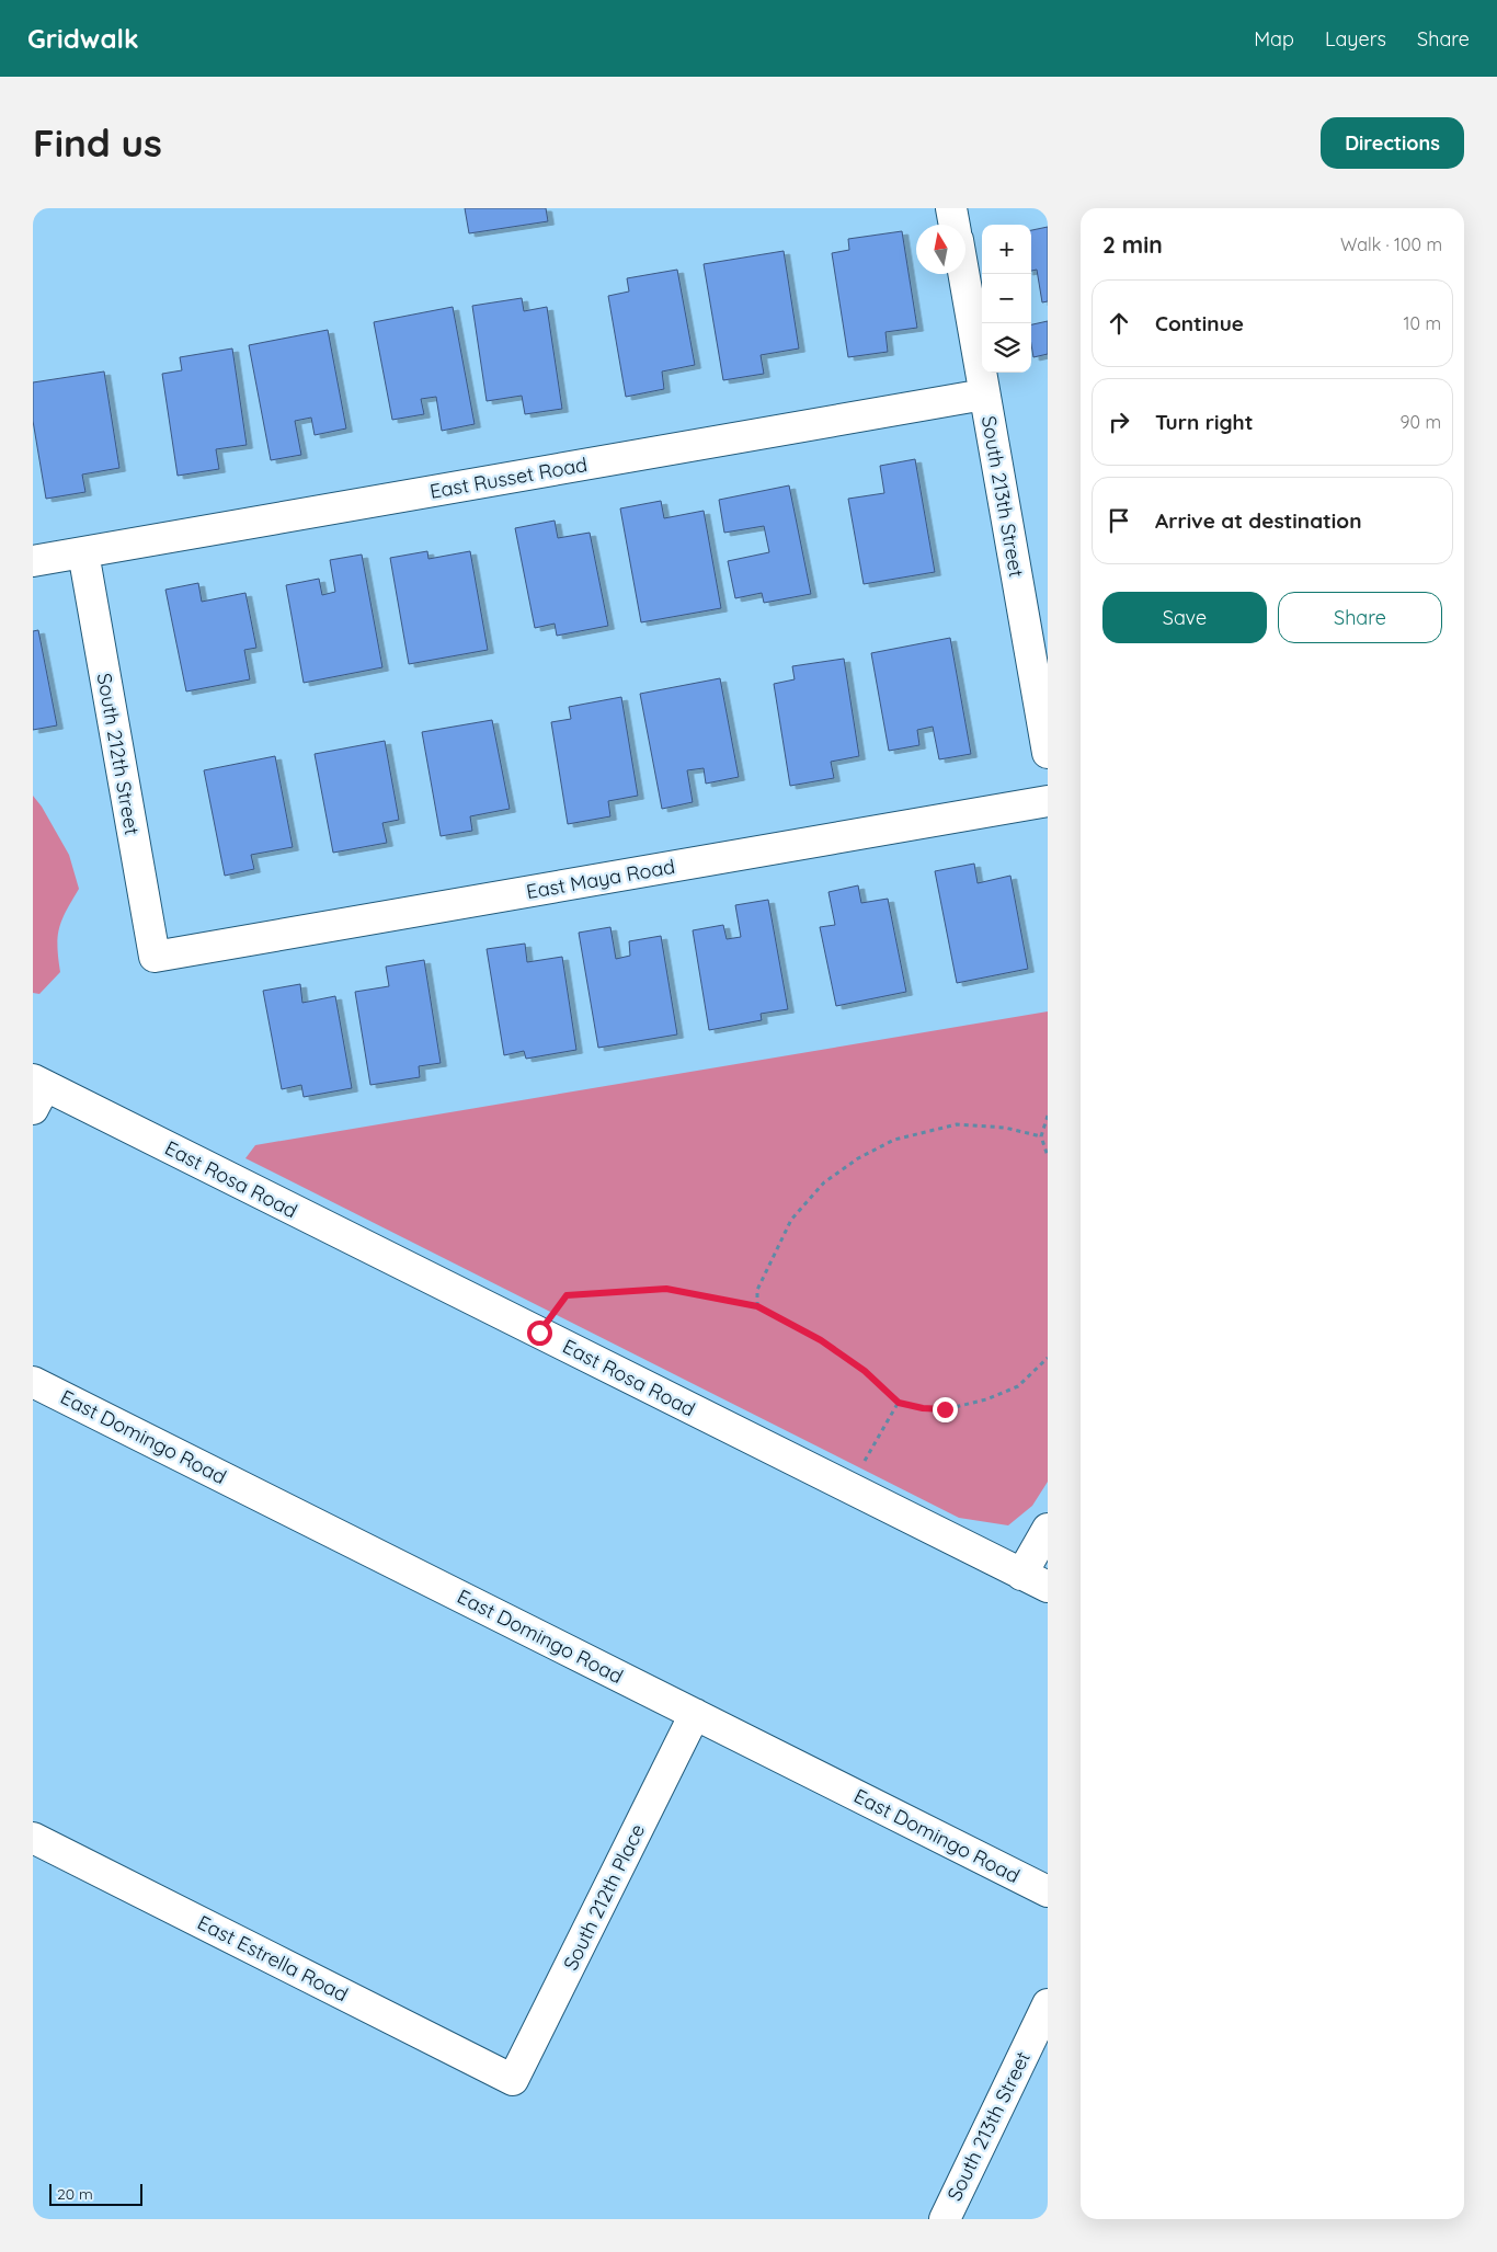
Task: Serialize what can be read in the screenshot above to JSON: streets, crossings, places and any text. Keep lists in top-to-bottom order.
{
  "streets": {
    "street": [
      "East Russet Road",
      "South 213th Street",
      "South 212th Street",
      "East Maya Road",
      "East Rosa Road",
      "East Domingo Road",
      "South 212th Place",
      "East Estrella Road"
    ]
  },
  "crossings": [
    ["East Russet Road", "South 213th Street"],
    ["East Russet Road", "South 212th Street"],
    ["South 212th Street", "East Maya Road"],
    ["East Domingo Road", "South 212th Place"],
    ["South 212th Place", "East Estrella Road"]
  ],
  "scale_bar": "20 m",
  "north": "top",
  "page": {
    "header": "Gridwalk",
    "nav": ["Map", "Layers", "Share"],
    "buttons": [
      "Directions",
      ["Save", "Share"]
    ],
    "title": "Find us",
    "heading": ["2 min", "Walk · 100 m"],
    "map_buttons": ["+", "−"],
    "list": [
      ["Continue", "10 m"],
      ["Turn right", "90 m"],
      "Arrive at destination"
    ],
    "scale": "20 m"
  }
}
